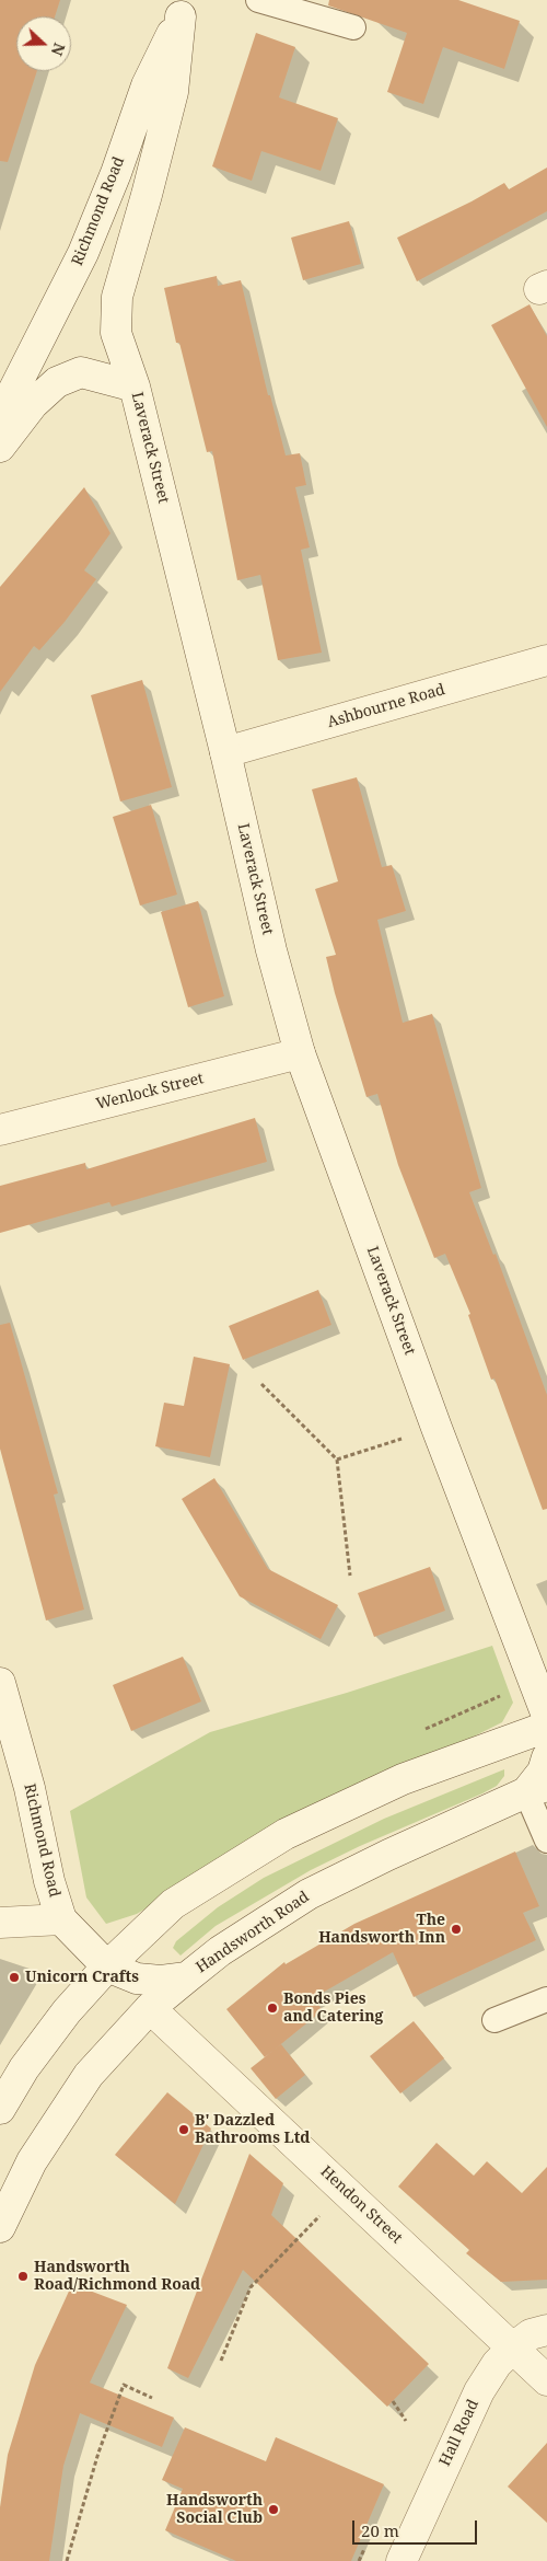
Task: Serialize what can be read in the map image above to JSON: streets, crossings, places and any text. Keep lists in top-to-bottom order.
{
  "streets": {
    "main road": [
      "Richmond Road",
      "Laverack Street",
      "Ashbourne Road",
      "Wenlock Street",
      "Handsworth Road",
      "Hendon Street",
      "Hall Road"
    ]
  },
  "crossings": [
    ["Richmond Road", "Laverack Street"],
    ["Richmond Road", "Handsworth Road"],
    ["Laverack Street", "Ashbourne Road"],
    ["Laverack Street", "Wenlock Street"],
    ["Handsworth Road", "Hendon Street"],
    ["Hendon Street", "Hall Road"]
  ],
  "places": [
    "The Handsworth Inn",
    "Unicorn Crafts",
    "Bonds Pies and Catering",
    "B' Dazzled Bathrooms Ltd",
    "Handsworth Road/Richmond Road",
    "Handsworth Social Club"
  ],
  "scale_bar": "20 m",
  "north": "right"
}
